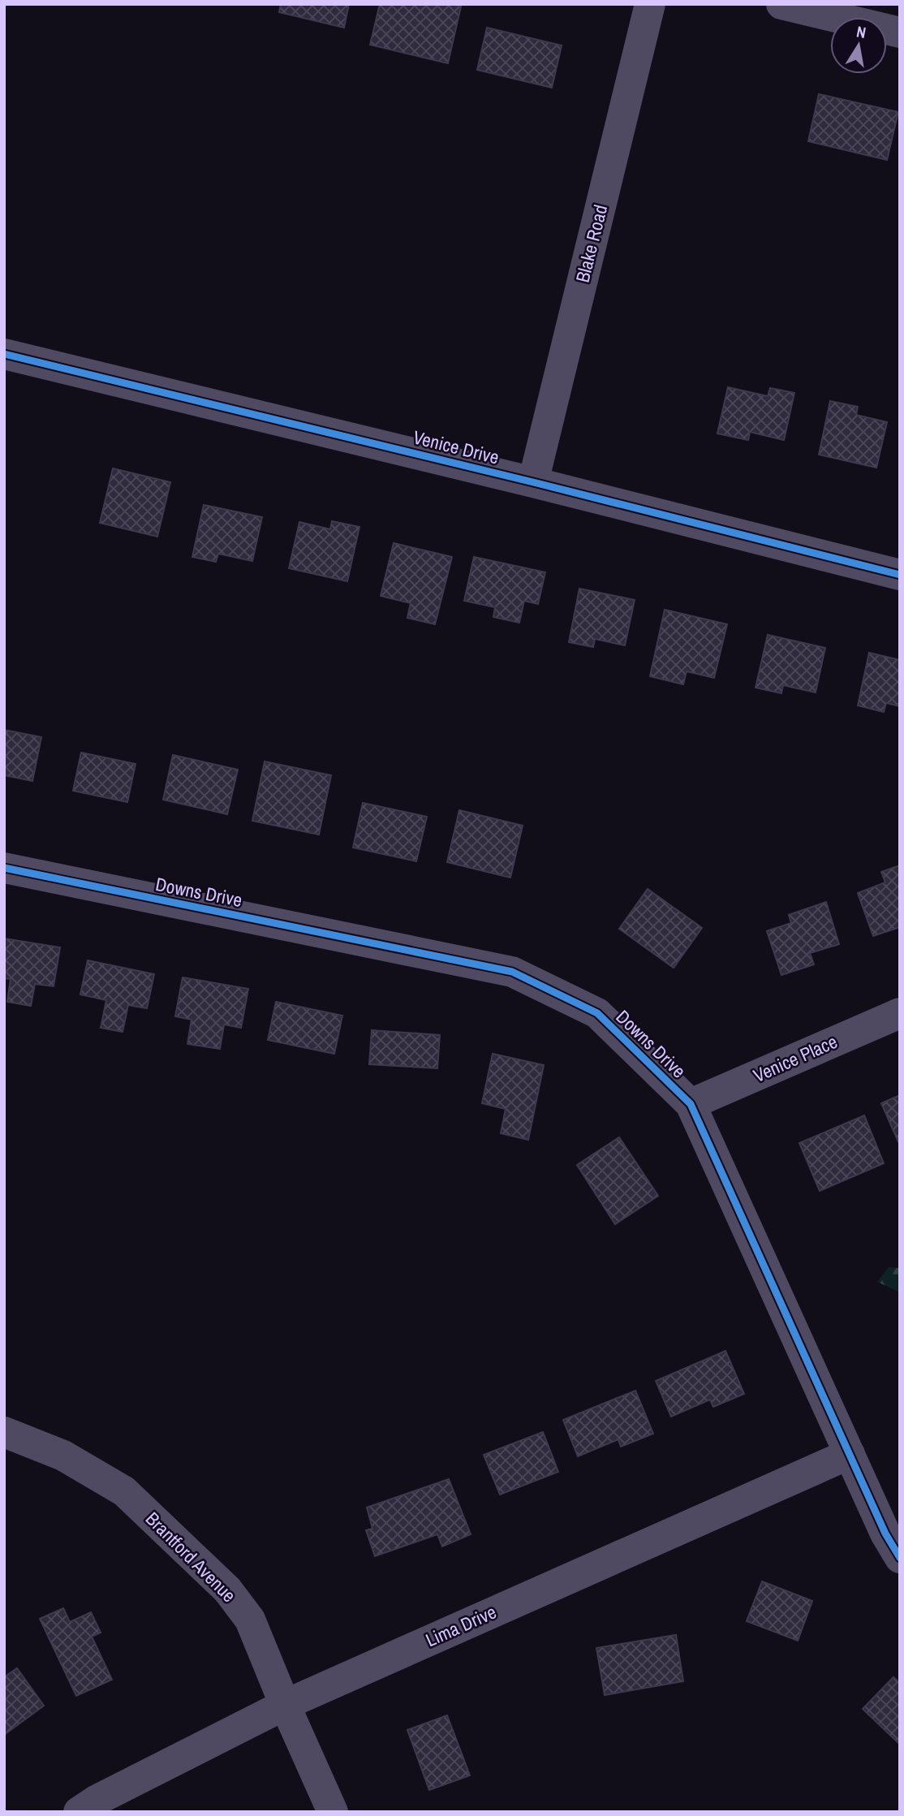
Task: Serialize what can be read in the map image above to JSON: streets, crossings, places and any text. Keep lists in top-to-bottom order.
{
  "streets": {
    "street": [
      "Blake Road",
      "Venice Drive",
      "Downs Drive",
      "Venice Place",
      "Brantford Avenue",
      "Lima Drive"
    ]
  },
  "crossings": [
    ["Blake Road", "Venice Drive"],
    ["Downs Drive", "Venice Place"],
    ["Downs Drive", "Lima Drive"],
    ["Brantford Avenue", "Lima Drive"]
  ],
  "north": "top"
}
